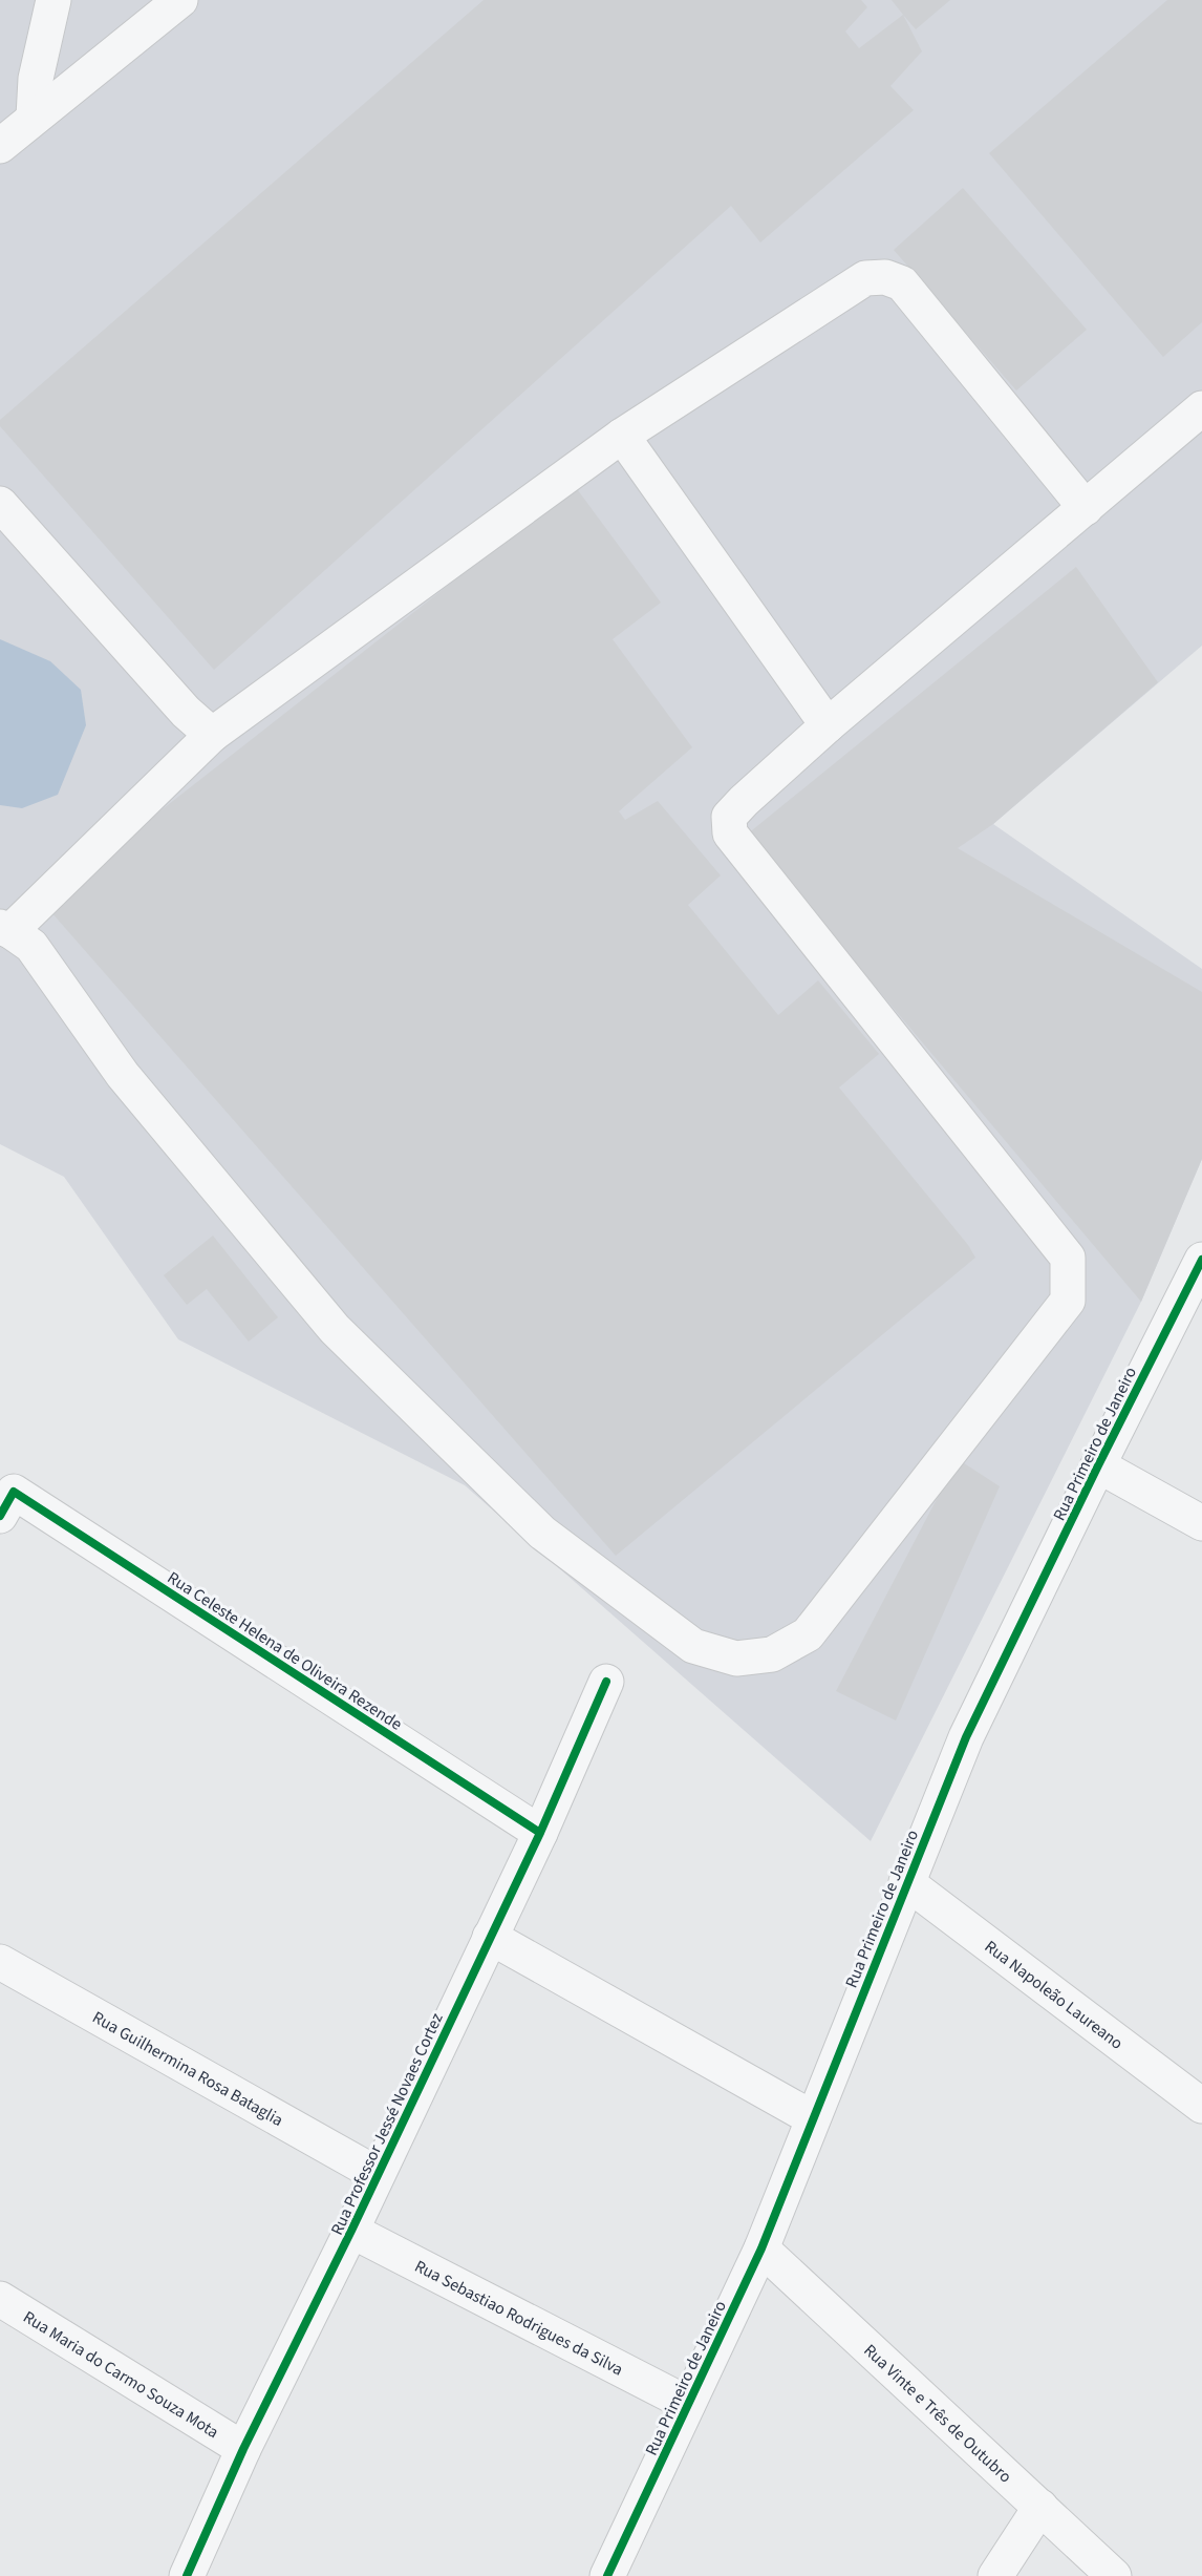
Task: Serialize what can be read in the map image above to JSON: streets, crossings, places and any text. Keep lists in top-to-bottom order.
{
  "streets": {
    "street": [
      "Rua Primeiro de Janeiro",
      "Rua Celeste Helena de Oliveira Rezende",
      "Rua Napoleão Laureano",
      "Rua Guilhermina Rosa Bataglia",
      "Rua Professor Jessé Novaes Cortez",
      "Rua Sebastiao Rodrigues da Silva",
      "Rua Maria do Carmo Souza Mota",
      "Rua Vinte e Três de Outubro"
    ]
  },
  "crossings": [
    ["Rua Primeiro de Janeiro", "Rua Napoleão Laureano"],
    ["Rua Primeiro de Janeiro", "Rua Sebastiao Rodrigues da Silva"],
    ["Rua Primeiro de Janeiro", "Rua Vinte e Três de Outubro"],
    ["Rua Celeste Helena de Oliveira Rezende", "Rua Professor Jessé Novaes Cortez"],
    ["Rua Guilhermina Rosa Bataglia", "Rua Professor Jessé Novaes Cortez"],
    ["Rua Professor Jessé Novaes Cortez", "Rua Sebastiao Rodrigues da Silva"],
    ["Rua Professor Jessé Novaes Cortez", "Rua Maria do Carmo Souza Mota"]
  ]
}
